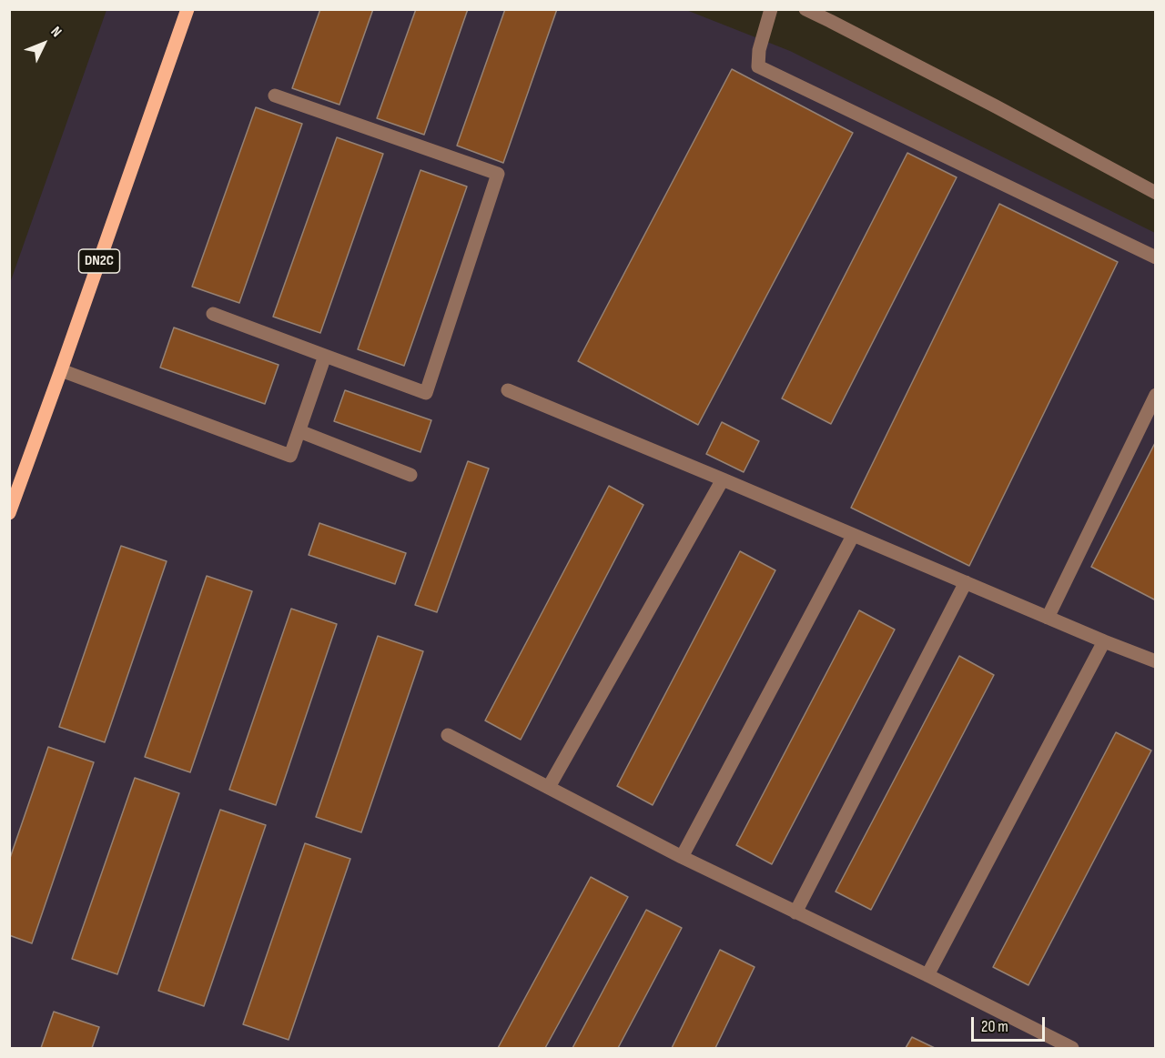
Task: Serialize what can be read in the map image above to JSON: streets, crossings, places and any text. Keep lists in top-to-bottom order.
{
  "streets": {
    "main road": ["DN2C"]
  },
  "scale_bar": "20 m",
  "north": "top right"
}
